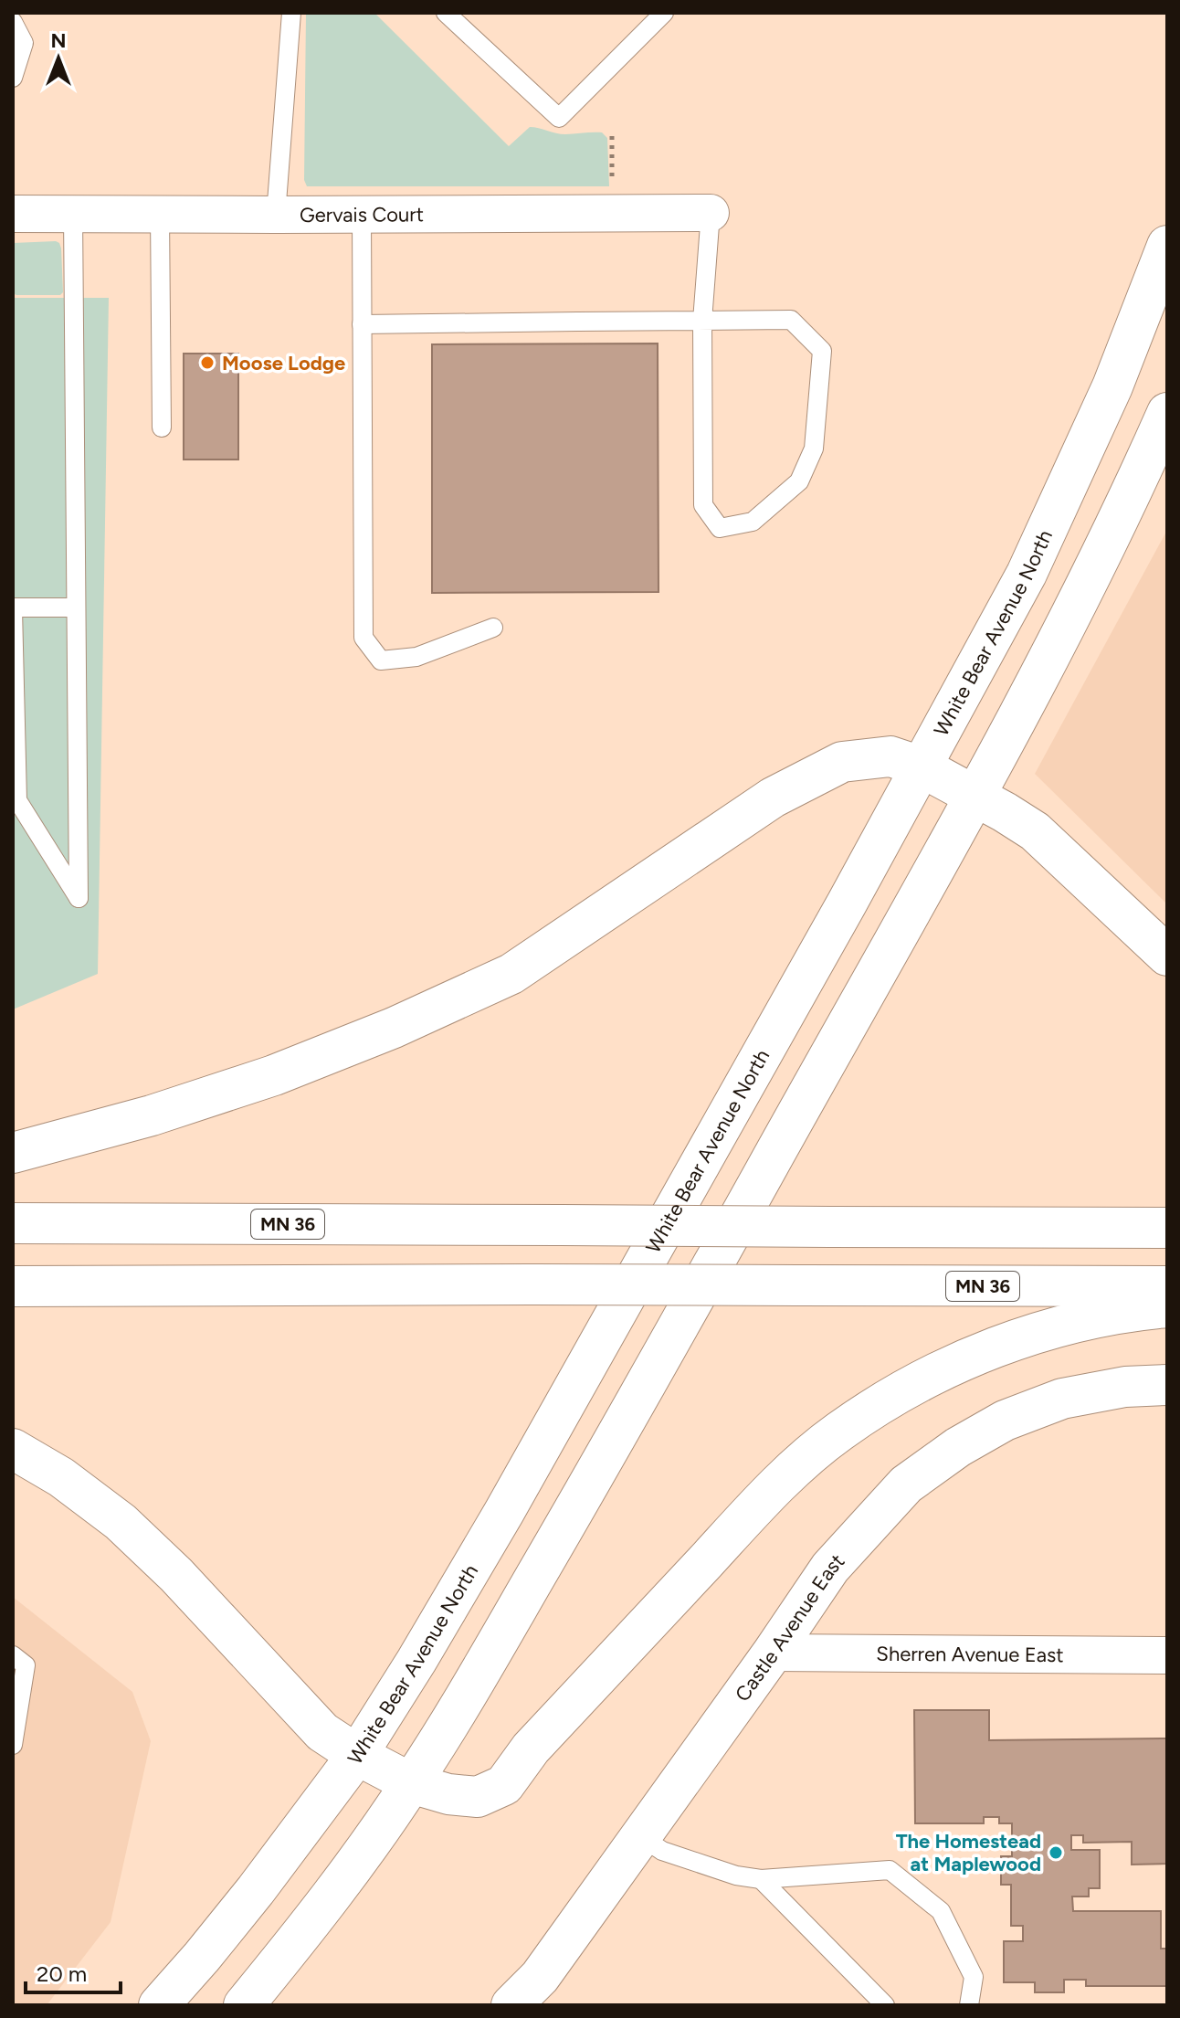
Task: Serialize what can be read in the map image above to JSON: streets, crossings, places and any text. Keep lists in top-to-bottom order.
{
  "streets": {
    "main road": ["White Bear Avenue North", "MN 36", "Castle Avenue East"],
    "street": ["Gervais Court", "Sherren Avenue East"]
  },
  "crossings": [
    ["Castle Avenue East", "Sherren Avenue East"]
  ],
  "places": ["Moose Lodge", "The Homestead at Maplewood"],
  "scale_bar": "20 m",
  "north": "top"
}
